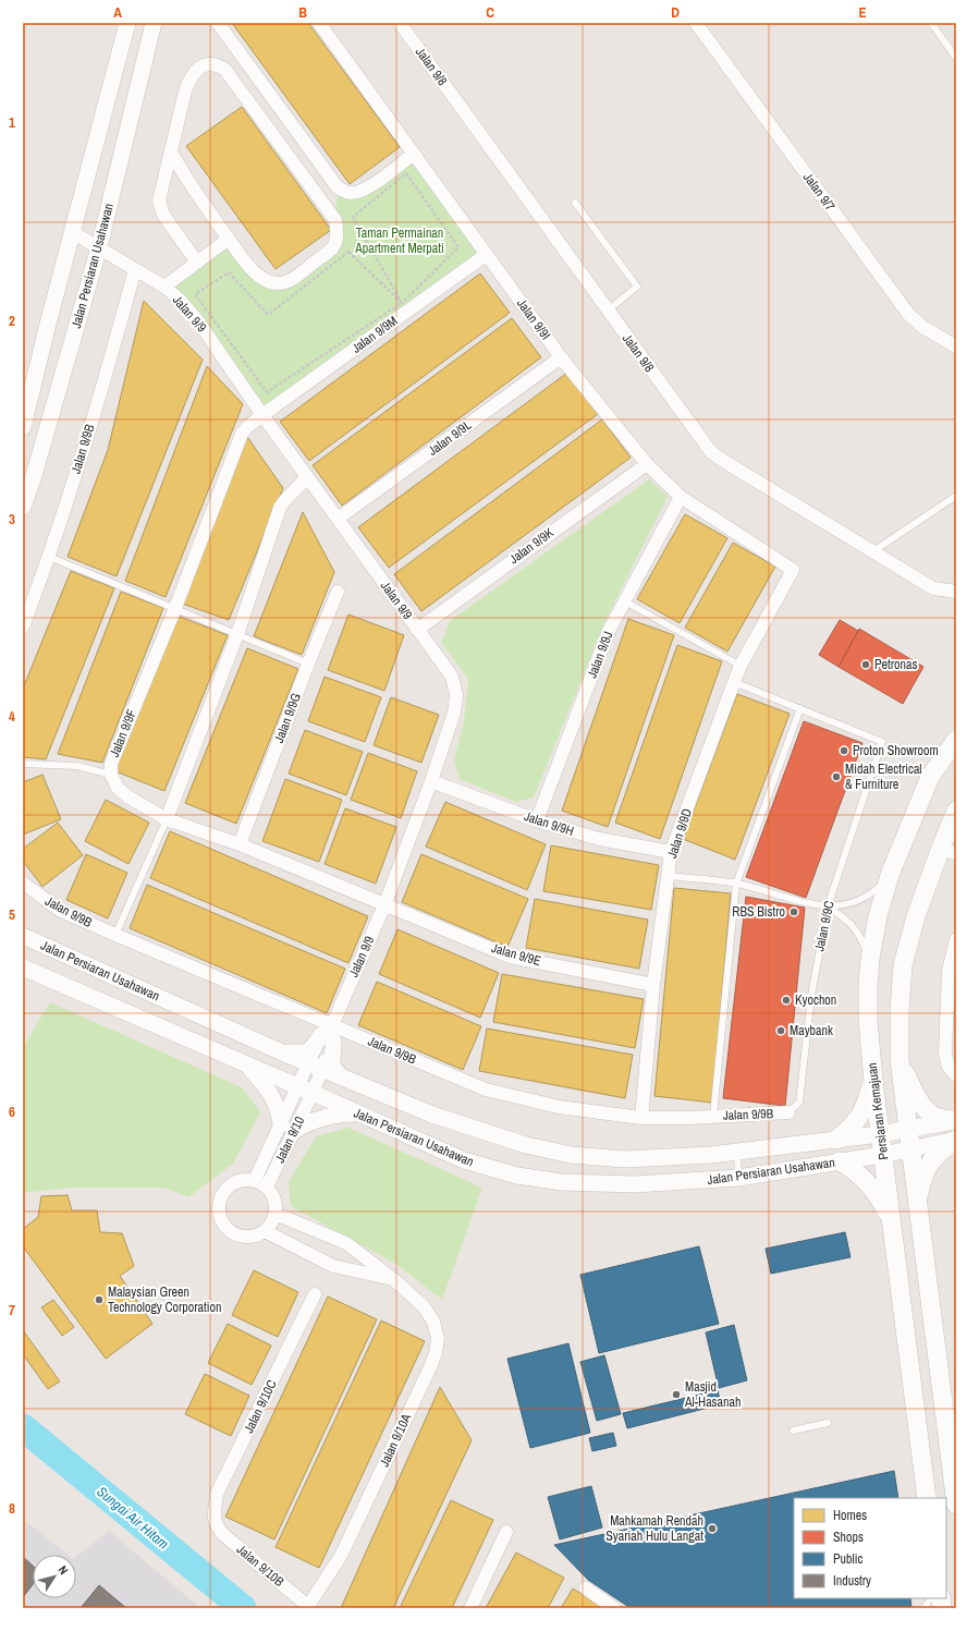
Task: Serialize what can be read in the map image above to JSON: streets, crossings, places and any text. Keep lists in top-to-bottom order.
{
  "streets": {
    "main road": ["Persiaran Kemajuan"],
    "street": [
      "Jalan 9/8",
      "Jalan 9/7",
      "Jalan Persiaran Usahawan",
      "Jalan 9/9",
      "Jalan 9/9I",
      "Jalan 9/9M",
      "Jalan 9/9L",
      "Jalan 9/9B",
      "Jalan 9/9K",
      "Jalan 9/9J",
      "Jalan 9/9G",
      "Jalan 9/9F",
      "Jalan 9/9H",
      "Jalan 9/9D",
      "Jalan 9/9E",
      "Jalan 9/10",
      "Jalan 9/10C",
      "Jalan 9/10A",
      "Jalan 9/10B"
    ],
    "lane": ["Jalan 9/9C"]
  },
  "crossings": [
    ["Jalan Persiaran Usahawan", "Jalan 9/9"],
    ["Jalan Persiaran Usahawan", "Persiaran Kemajuan"],
    ["Jalan Persiaran Usahawan", "Jalan 9/10"],
    ["Jalan 9/9", "Jalan 9/9M"],
    ["Jalan 9/9", "Jalan 9/9L"],
    ["Jalan 9/9", "Jalan 9/9B"],
    ["Jalan 9/9", "Jalan 9/9K"],
    ["Jalan 9/9", "Jalan 9/9F"],
    ["Jalan 9/9", "Jalan 9/9H"],
    ["Jalan 9/9", "Jalan 9/9E"],
    ["Jalan 9/9", "Jalan 9/10"],
    ["Jalan 9/9I", "Jalan 9/9M"],
    ["Jalan 9/9I", "Jalan 9/9L"],
    ["Jalan 9/9I", "Jalan 9/9K"],
    ["Jalan 9/9I", "Jalan 9/9J"],
    ["Jalan 9/9I", "Jalan 9/9D"],
    ["Jalan 9/9M", "Jalan 9/9F"],
    ["Jalan 9/9B", "Jalan 9/9D"],
    ["Jalan 9/9B", "Jalan 9/9C"],
    ["Jalan 9/9J", "Jalan 9/9H"],
    ["Jalan 9/9G", "Jalan 9/9F"],
    ["Jalan 9/9F", "Jalan 9/9E"],
    ["Jalan 9/9H", "Jalan 9/9D"],
    ["Jalan 9/9D", "Jalan 9/9E"],
    ["Jalan 9/10", "Jalan 9/10A"],
    ["Jalan 9/10C", "Jalan 9/10B"],
    ["Jalan 9/10A", "Jalan 9/10B"]
  ],
  "water": ["Sungai Air Hitam"],
  "parks": ["Taman Permainan Apartment Merpati"],
  "places": [
    "Petronas",
    "Proton Showroom",
    "Midah Electrical & Furniture",
    "RBS Bistro",
    "Kyochon",
    "Maybank",
    "Malaysian Green Technology Corporation",
    "Masjid Al-Hasanah",
    "Mahkamah Rendah Syariah Hulu Langat"
  ],
  "legend": [
    "Homes",
    "Shops",
    "Public",
    "Industry"
  ],
  "north": "top right",
  "grid": {
    "columns": [
      "A",
      "B",
      "C",
      "D",
      "E"
    ],
    "rows": [
      "1",
      "2",
      "3",
      "4",
      "5",
      "6",
      "7",
      "8"
    ]
  }
}
